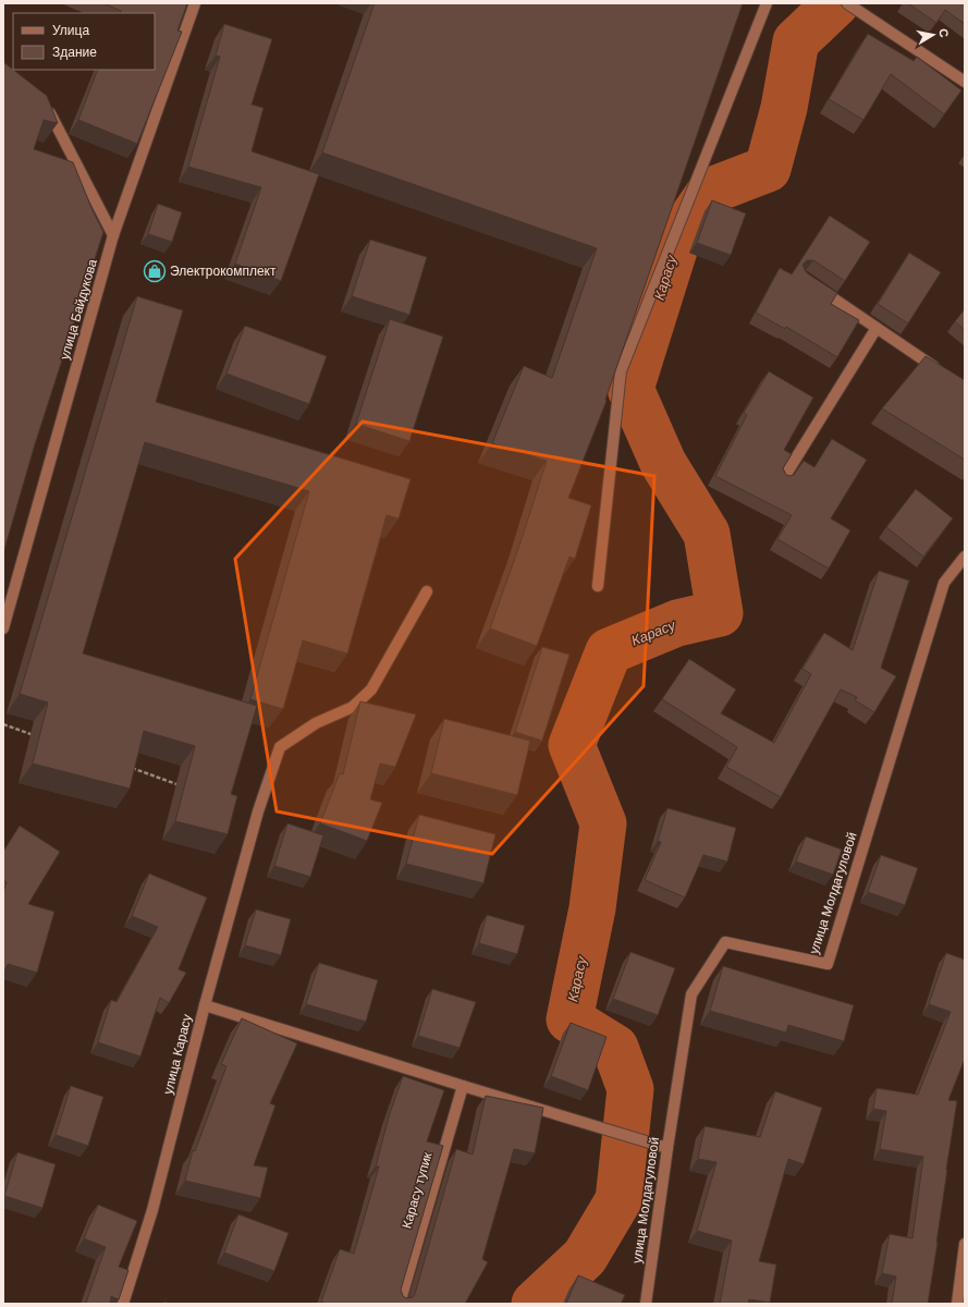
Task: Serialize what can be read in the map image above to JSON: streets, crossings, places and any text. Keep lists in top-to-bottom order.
{
  "streets": {
    "street": [
      "улица Байдукова",
      "улица Молдагуловой",
      "улица Карасу",
      "Карасу тупик"
    ]
  },
  "water": ["Карасу"],
  "places": {
    "shop": ["Электрокомплект"]
  },
  "legend": ["Улица", "Здание"],
  "north": "right"
}
